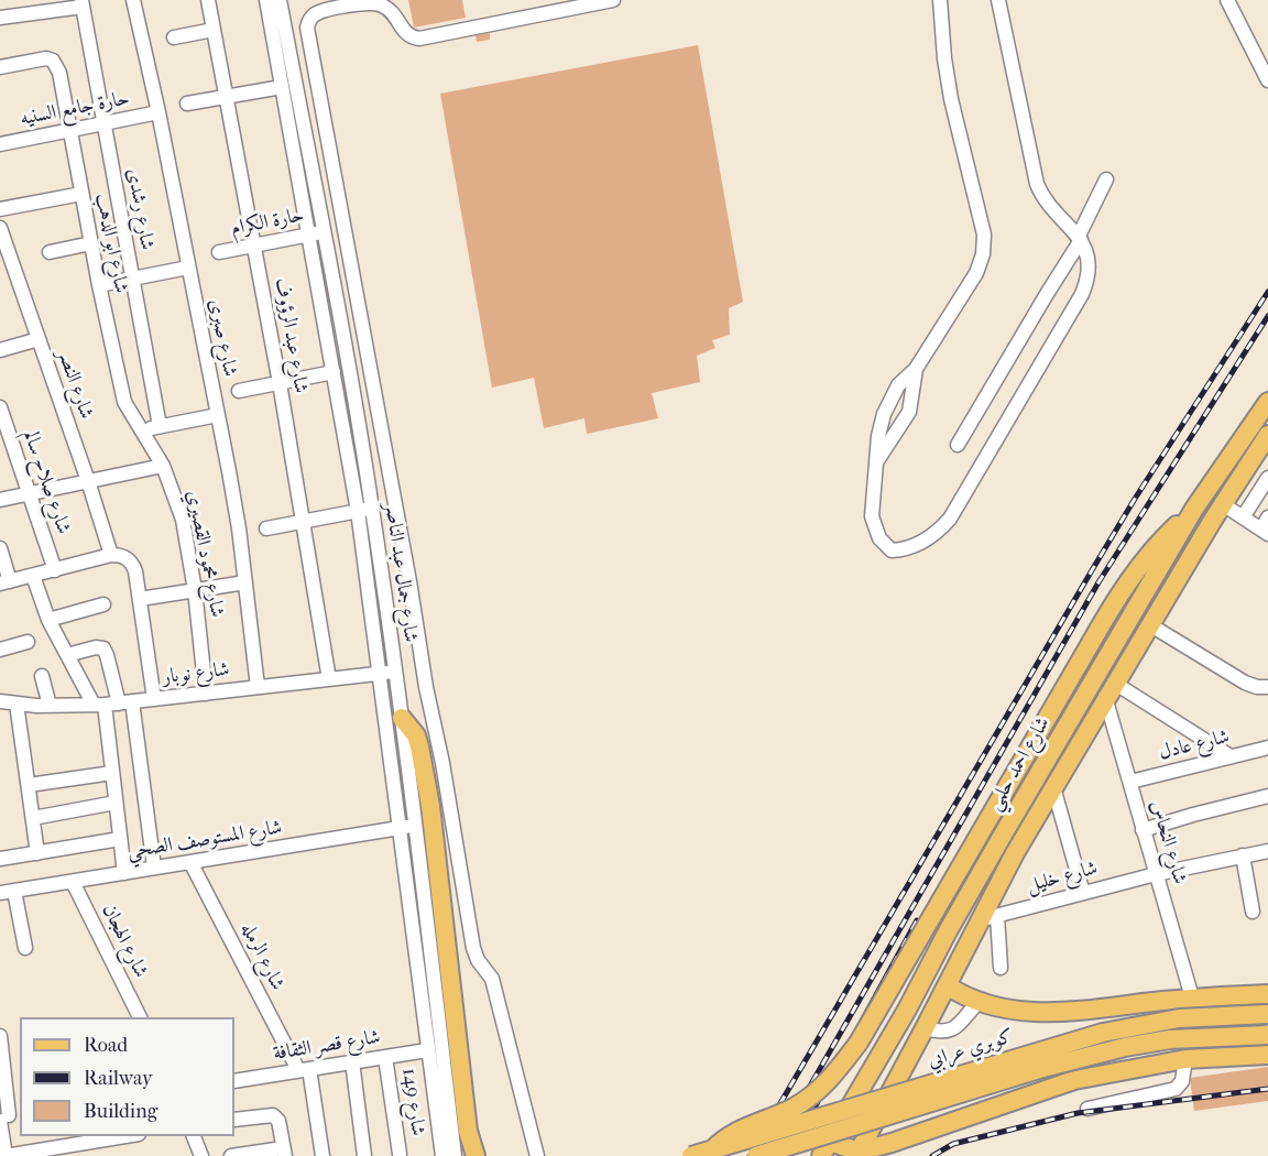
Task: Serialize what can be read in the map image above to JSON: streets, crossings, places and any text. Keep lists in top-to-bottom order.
{
  "streets": {
    "main road": ["شارع احمد حلمي", "كوبري عرابي"],
    "street": [
      "حارة جامع السنيه",
      "شارع رشدى",
      "حارة الكرام",
      "شارع ابو الدهب",
      "شارع عبد الرؤوف",
      "شارع صبرى",
      "شارع النصر",
      "شارع صلاح سالم",
      "شارع محمود القصيري",
      "شارع جمال عبد الناصر",
      "شارع نوبار",
      "شارع عادل",
      "شارع المستوصف الصحي",
      "شارع النحاس",
      "شارع خليل",
      "شارع الهجان",
      "شارع الرمله",
      "شارع قصر الثقافة",
      "شارع 149"
    ]
  },
  "crossings": [
    ["حارة جامع السنيه", "شارع رشدى"],
    ["حارة جامع السنيه", "شارع ابو الدهب"],
    ["حارة جامع السنيه", "شارع صبرى"],
    ["حارة الكرام", "شارع عبد الرؤوف"],
    ["حارة الكرام", "شارع جمال عبد الناصر"],
    ["شارع ابو الدهب", "شارع محمود القصيري"],
    ["شارع عبد الرؤوف", "شارع نوبار"],
    ["شارع صبرى", "شارع نوبار"],
    ["شارع محمود القصيري", "شارع نوبار"],
    ["شارع جمال عبد الناصر", "شارع نوبار"],
    ["شارع جمال عبد الناصر", "شارع المستوصف الصحي"],
    ["شارع جمال عبد الناصر", "شارع قصر الثقافة"],
    ["شارع عادل", "شارع النحاس"],
    ["شارع احمد حلمي", "شارع النحاس"],
    ["شارع احمد حلمي", "شارع خليل"],
    ["شارع المستوصف الصحي", "شارع الهجان"],
    ["شارع المستوصف الصحي", "شارع الرمله"],
    ["شارع النحاس", "شارع خليل"],
    ["شارع الرمله", "شارع قصر الثقافة"],
    ["شارع قصر الثقافة", "شارع 149"]
  ],
  "legend": ["Road", "Railway", "Building"]
}
